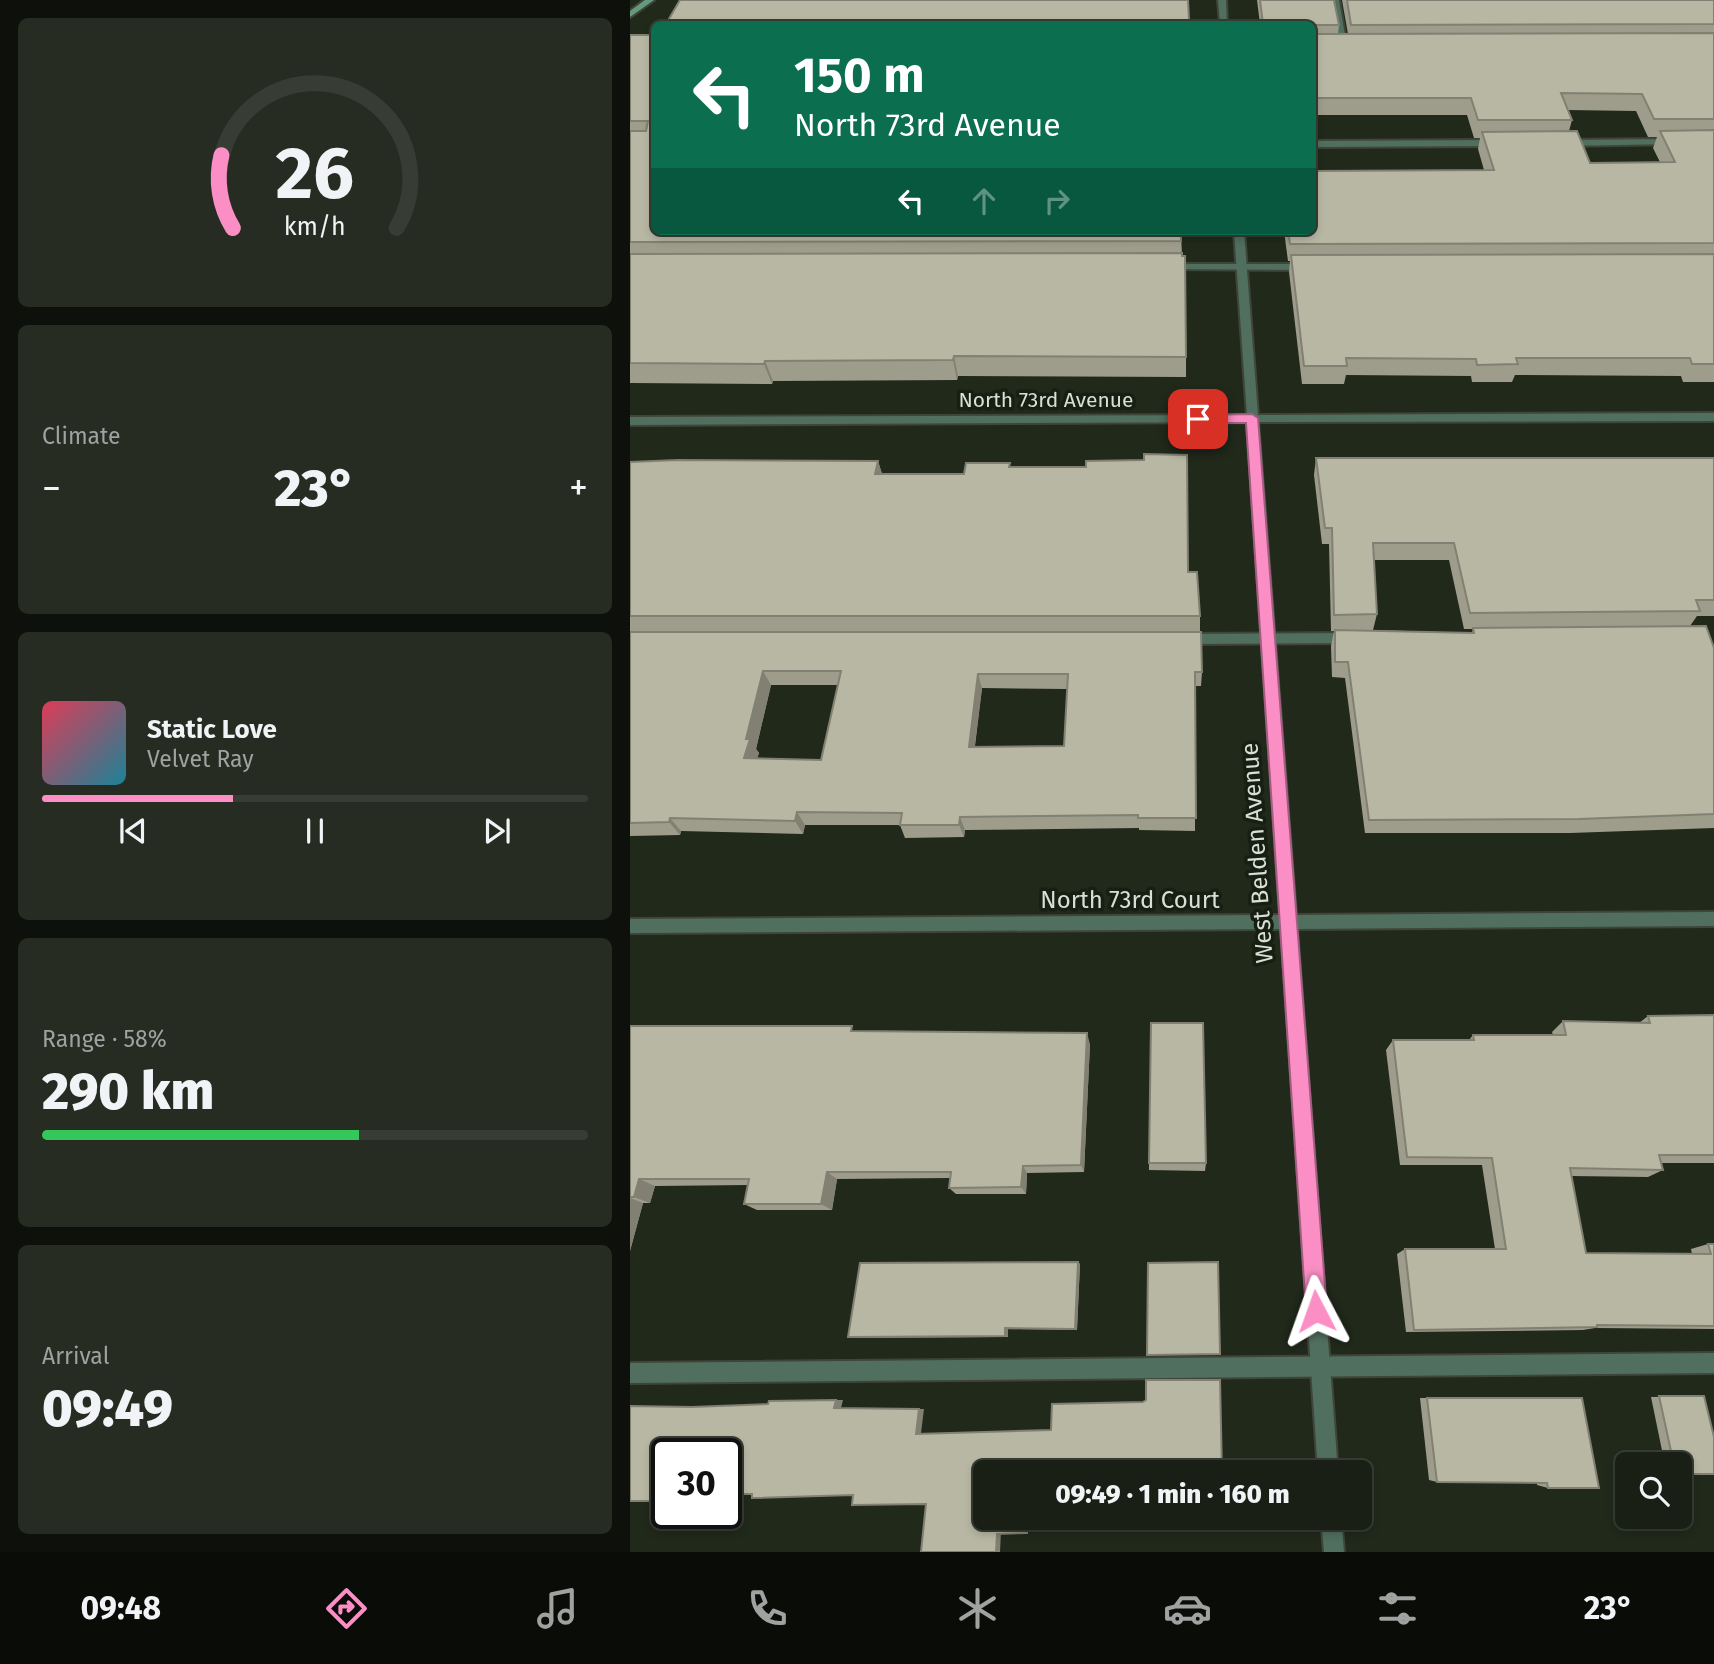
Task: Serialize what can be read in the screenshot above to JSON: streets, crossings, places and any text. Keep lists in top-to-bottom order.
{
  "streets": {
    "street": ["North 73rd Avenue", "West Belden Avenue", "North 73rd Court"]
  },
  "crossings": [
    ["North 73rd Avenue", "West Belden Avenue"],
    ["West Belden Avenue", "North 73rd Court"]
  ],
  "page": {
    "turn": ["150 m", "North 73rd Avenue"],
    "tile": [
      "Climate",
      ["Range · 58%", "290 km"],
      ["Arrival", "09:49"]
    ],
    "heat": ["−", "23°", "+"],
    "song": ["Static Love", "Velvet Ray"],
    "limit": "30",
    "trip": "09:49 · 1 min · 160 m",
    "tabs": ["09:48", "23°"],
    "gauge": ["26", "km/h"]
  }
}
